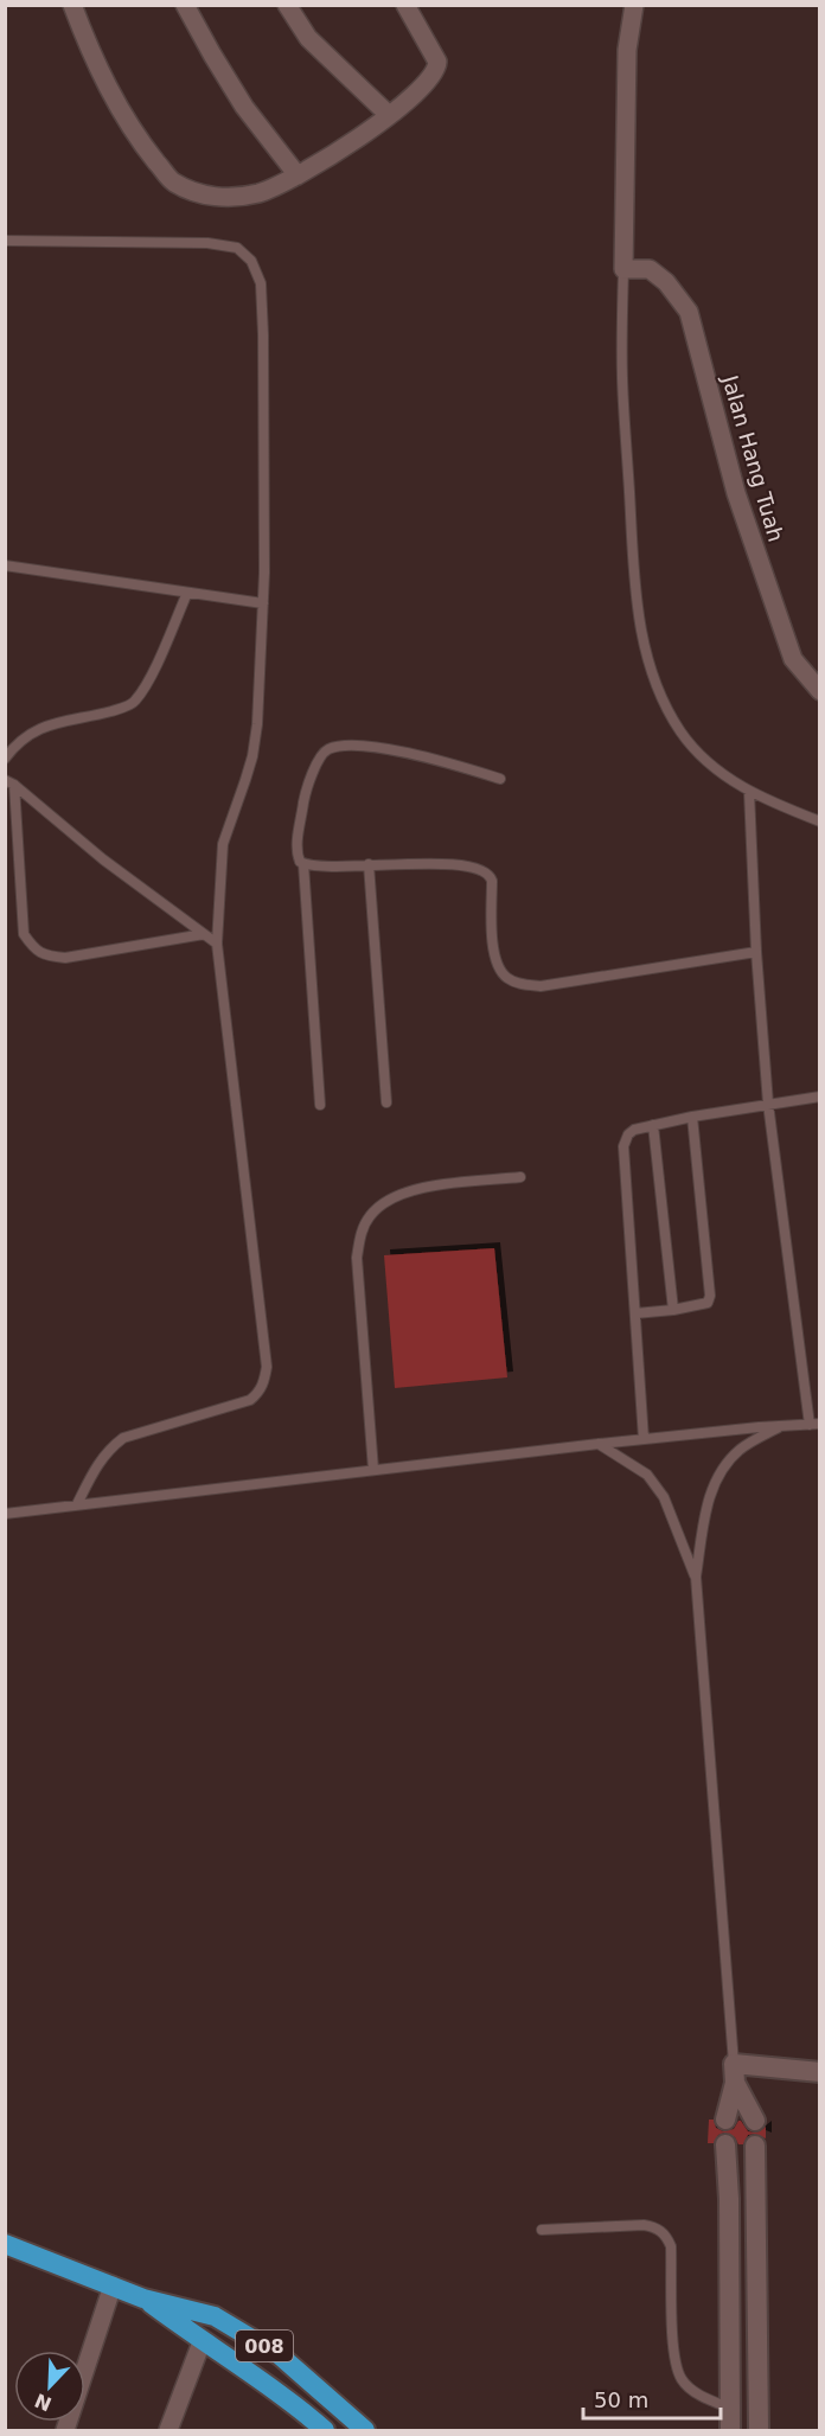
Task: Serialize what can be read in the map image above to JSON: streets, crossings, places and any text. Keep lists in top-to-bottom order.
{
  "streets": {
    "highway": ["008"],
    "street": ["Jalan Hang Tuah"]
  },
  "scale_bar": "50 m",
  "north": "bottom left"
}
